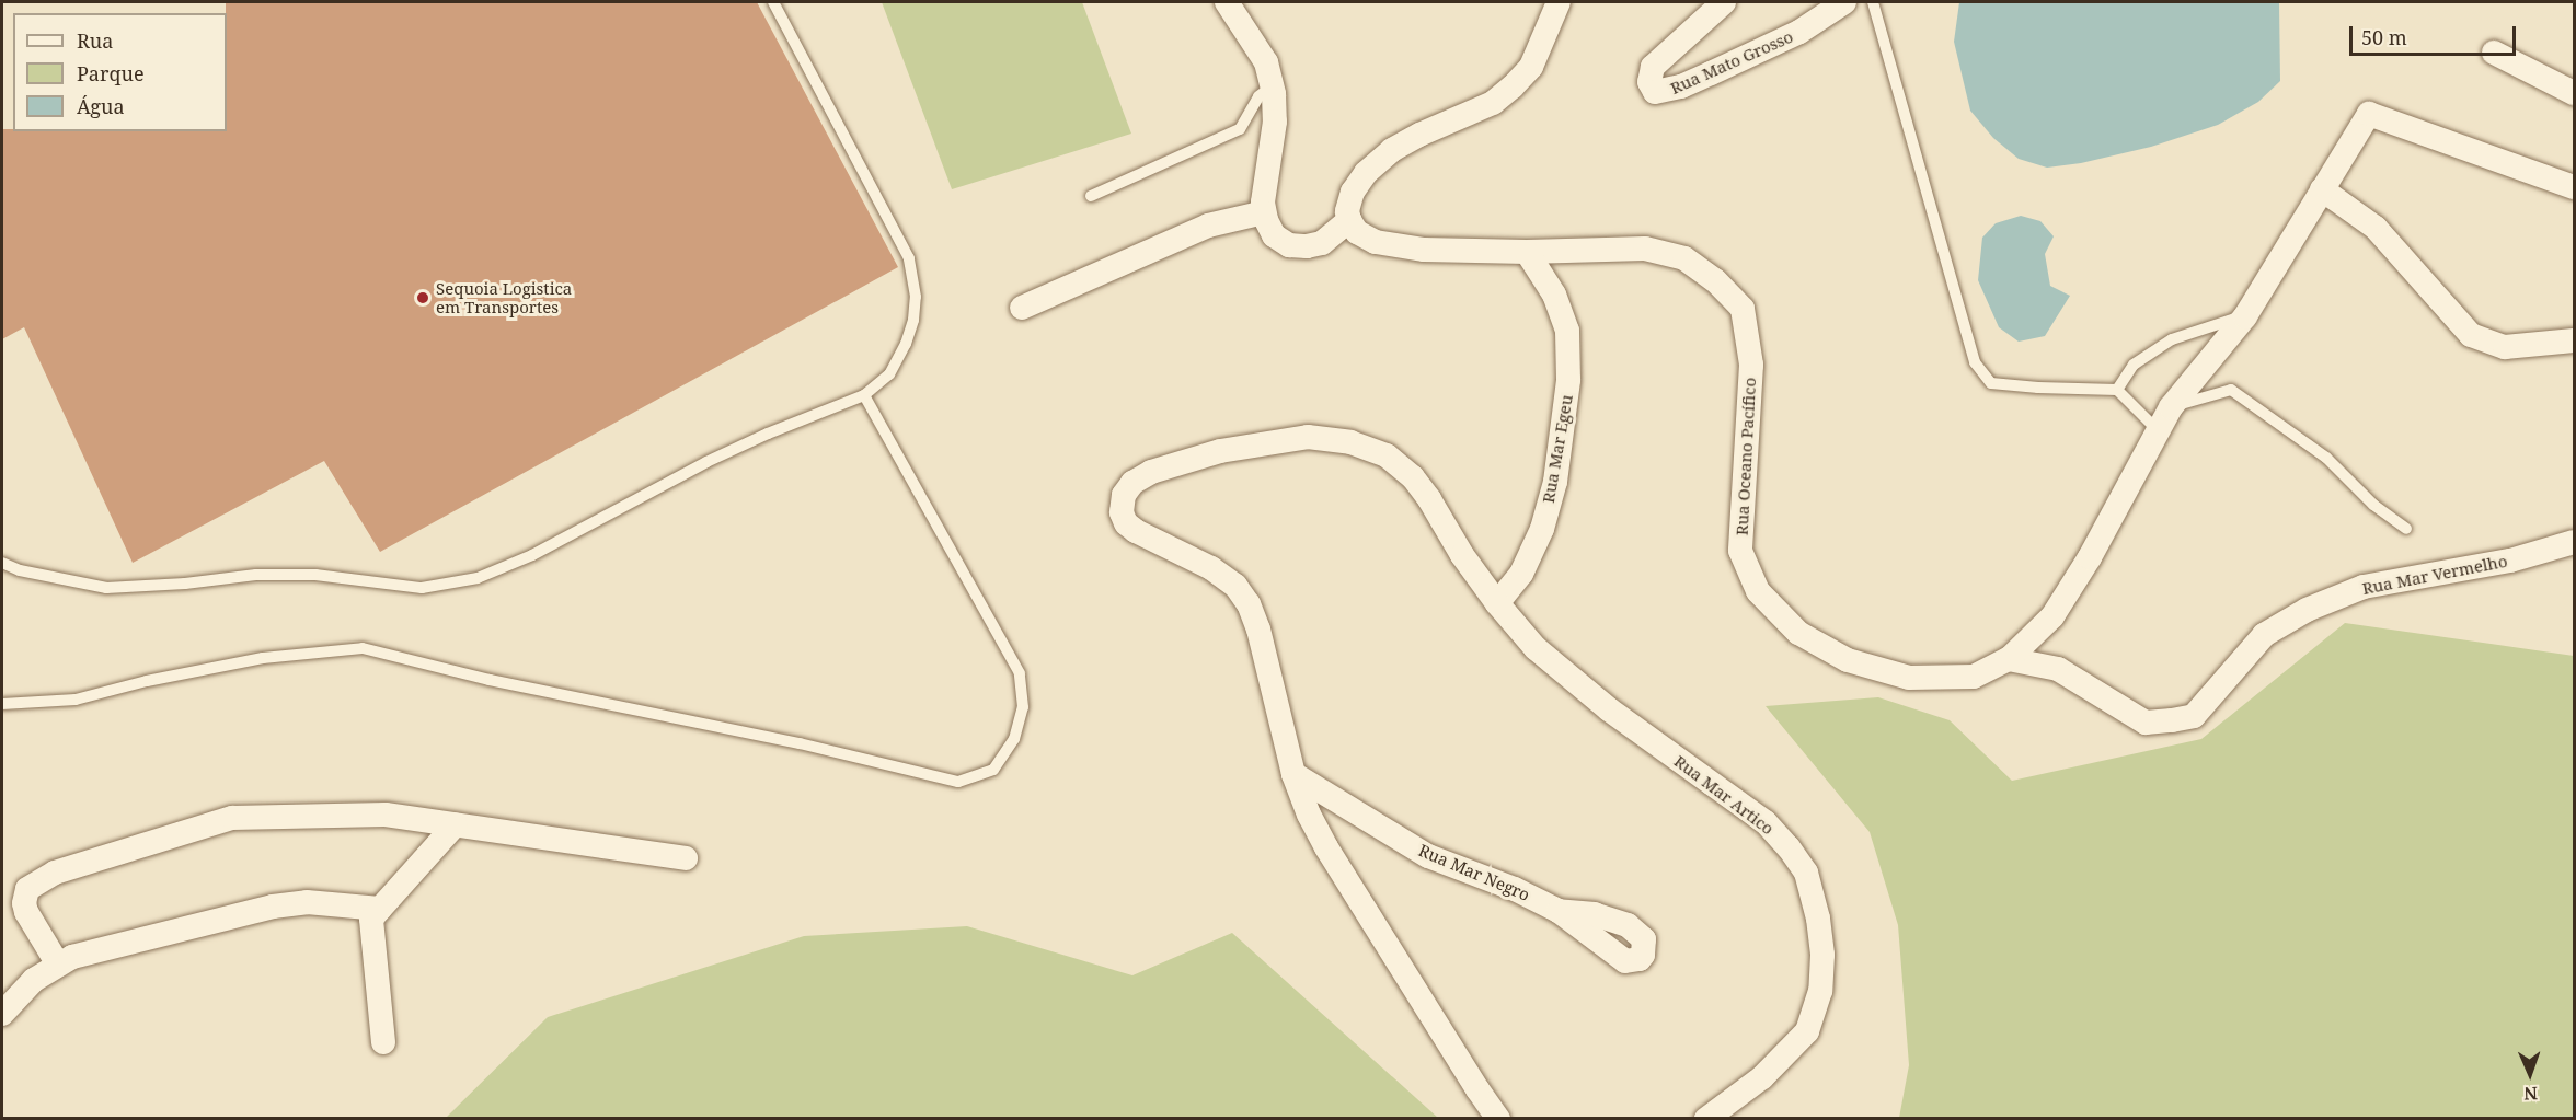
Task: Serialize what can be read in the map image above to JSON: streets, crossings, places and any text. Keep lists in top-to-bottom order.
{
  "streets": {
    "street": [
      "Rua Mato Grosso",
      "Rua Mar Egeu",
      "Rua Oceano Pacífico",
      "Rua Mar Vermelho",
      "Rua Mar Artico",
      "Rua Mar Negro"
    ]
  },
  "crossings": [
    ["Rua Mar Egeu", "Rua Oceano Pacífico"],
    ["Rua Mar Egeu", "Rua Mar Artico"],
    ["Rua Oceano Pacífico", "Rua Mar Vermelho"],
    ["Rua Mar Artico", "Rua Mar Negro"]
  ],
  "places": ["Sequoia Logistica em Transportes"],
  "legend": ["Rua", "Parque", "Água"],
  "scale_bar": "50 m",
  "north": "bottom"
}
